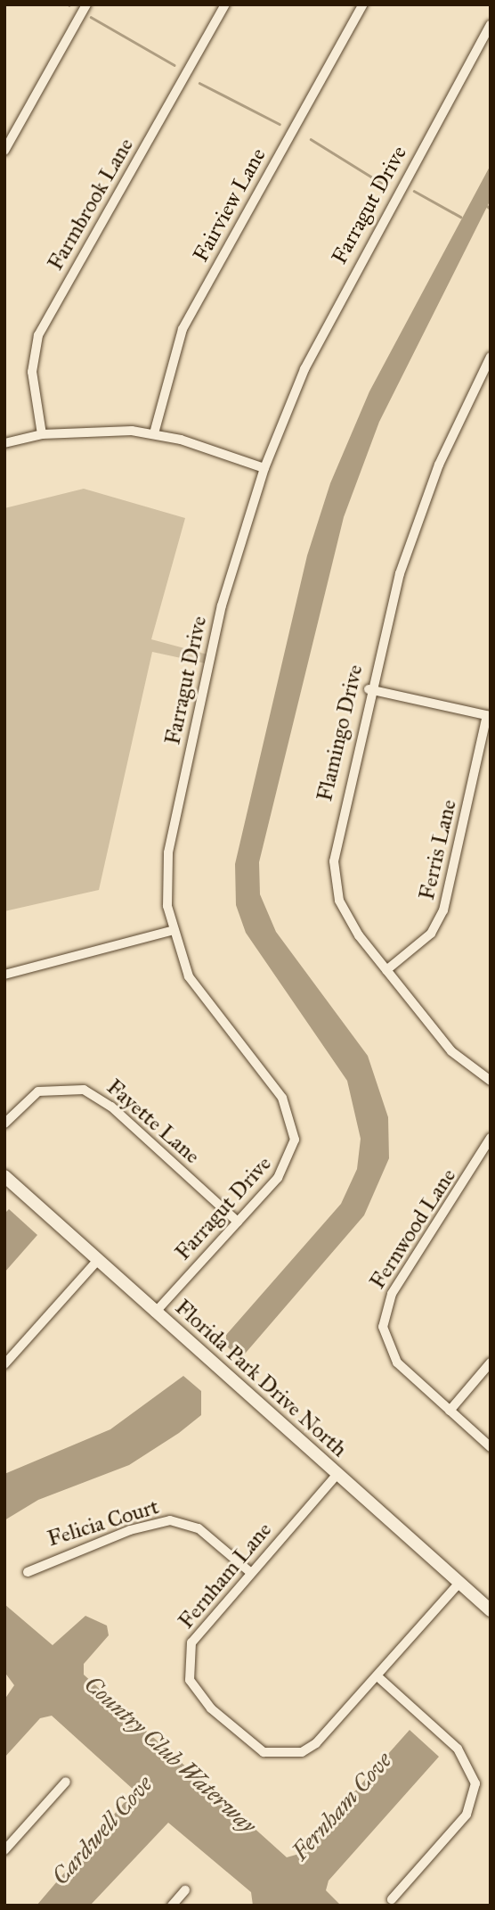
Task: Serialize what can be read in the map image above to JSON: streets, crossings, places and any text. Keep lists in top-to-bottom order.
{
  "streets": {
    "street": [
      "Farmbrook Lane",
      "Fairview Lane",
      "Farragut Drive",
      "Flamingo Drive",
      "Ferris Lane",
      "Fayette Lane",
      "Fernwood Lane",
      "Florida Park Drive North",
      "Felicia Court",
      "Fernham Lane"
    ]
  },
  "crossings": [
    ["Farragut Drive", "Fayette Lane"],
    ["Farragut Drive", "Florida Park Drive North"],
    ["Flamingo Drive", "Ferris Lane"],
    ["Florida Park Drive North", "Fernham Lane"],
    ["Felicia Court", "Fernham Lane"]
  ],
  "water": ["Country Club Waterway", "Fernham Cove", "Cardwell Cove"]
}
